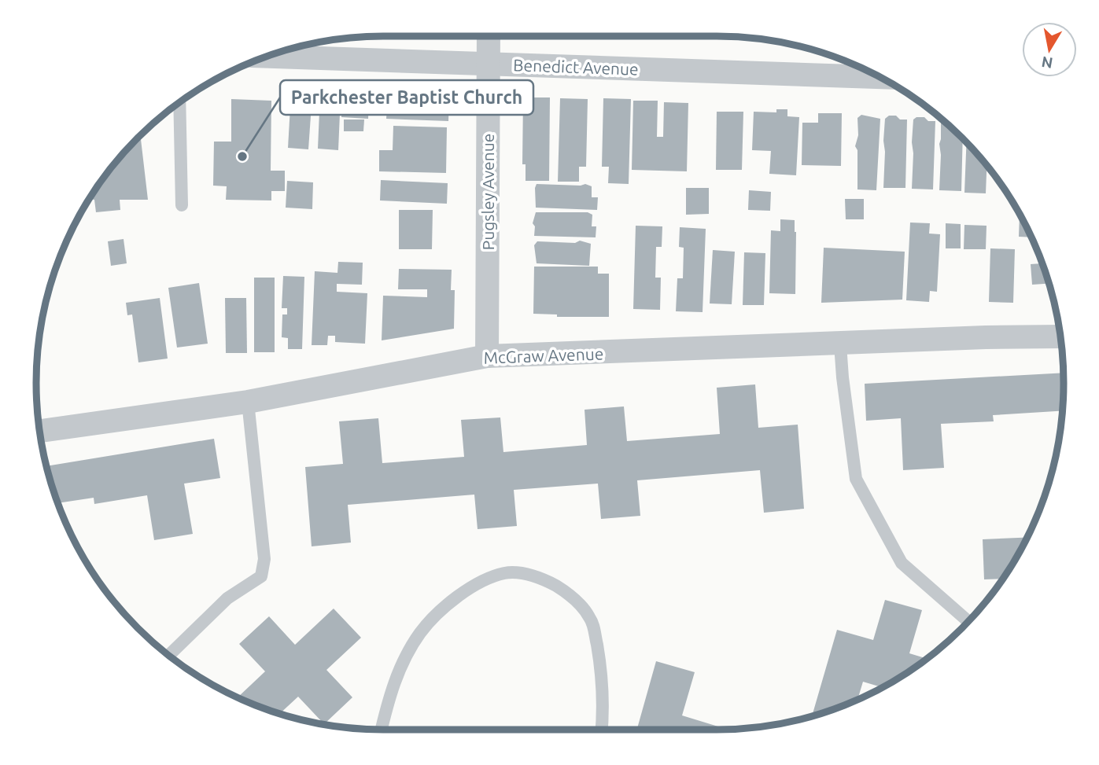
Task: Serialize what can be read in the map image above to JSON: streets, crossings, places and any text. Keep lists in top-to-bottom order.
{
  "streets": {
    "street": ["Benedict Avenue", "Pugsley Avenue", "McGraw Avenue"]
  },
  "crossings": [
    ["Benedict Avenue", "Pugsley Avenue"],
    ["Pugsley Avenue", "McGraw Avenue"]
  ],
  "places": ["Parkchester Baptist Church"],
  "north": "bottom"
}
